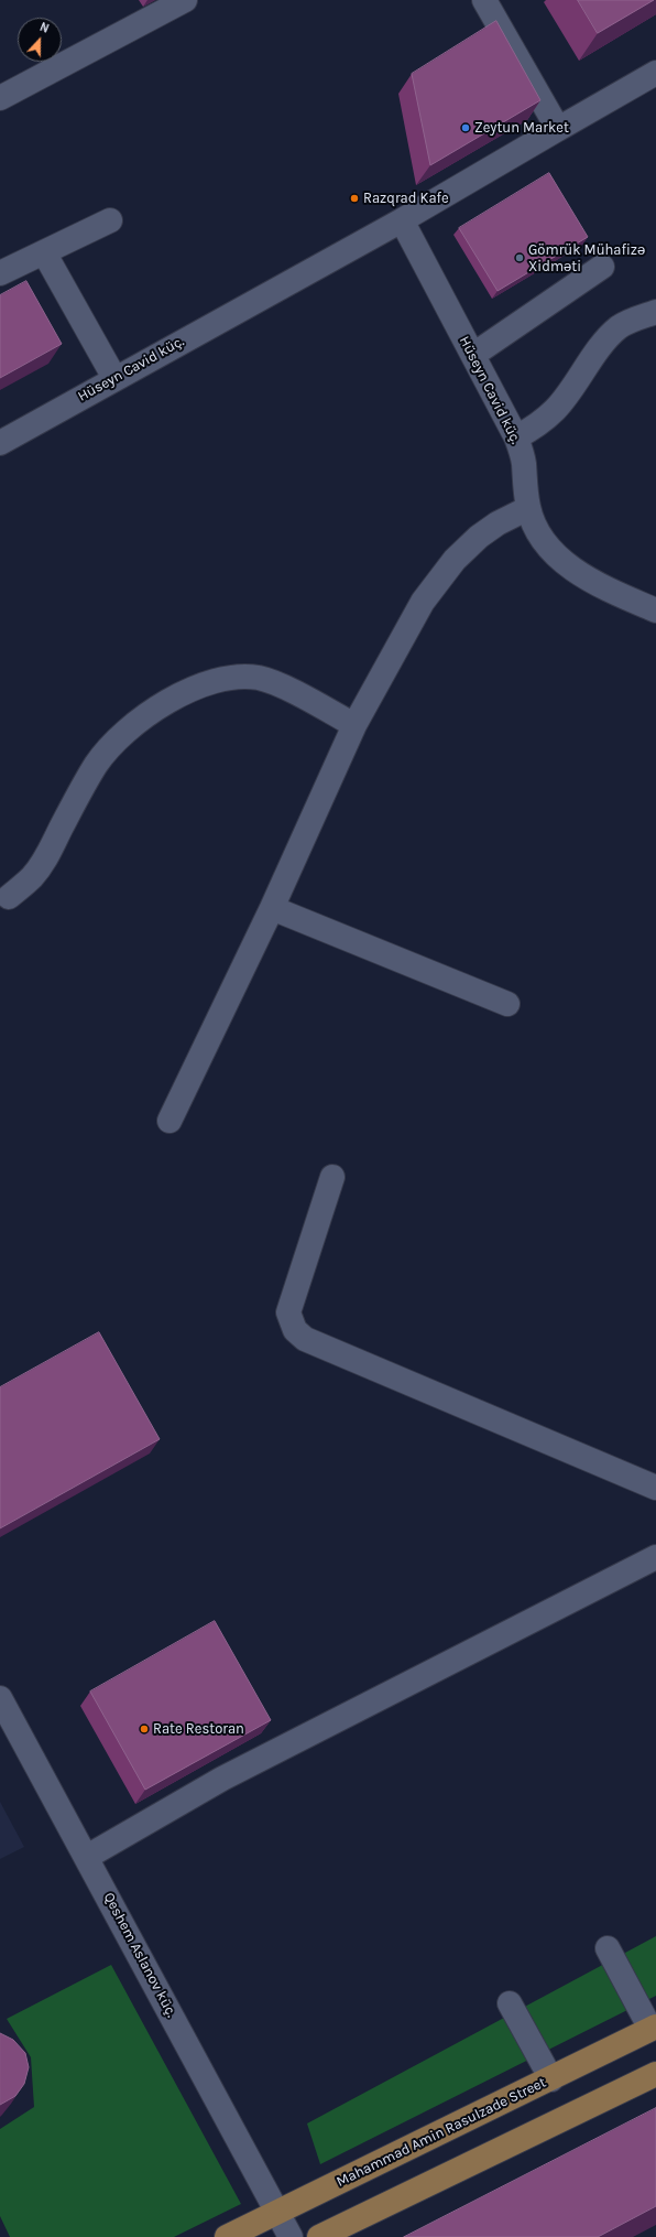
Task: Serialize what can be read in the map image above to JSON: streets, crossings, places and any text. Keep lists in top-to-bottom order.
{
  "streets": {
    "main road": ["Mahammad Amin Rasulzade Street"],
    "street": ["Hüseyn Cavid küç.", "Qeshem Aslanov küç."]
  },
  "crossings": [
    ["Qeshem Aslanov küç.", "Mahammad Amin Rasulzade Street"]
  ],
  "places": [
    "Zeytun Market",
    "Razqrad Kafe",
    "Gömrük Mühafizə Xidməti",
    "Rate Restoran"
  ],
  "north": "top"
}
